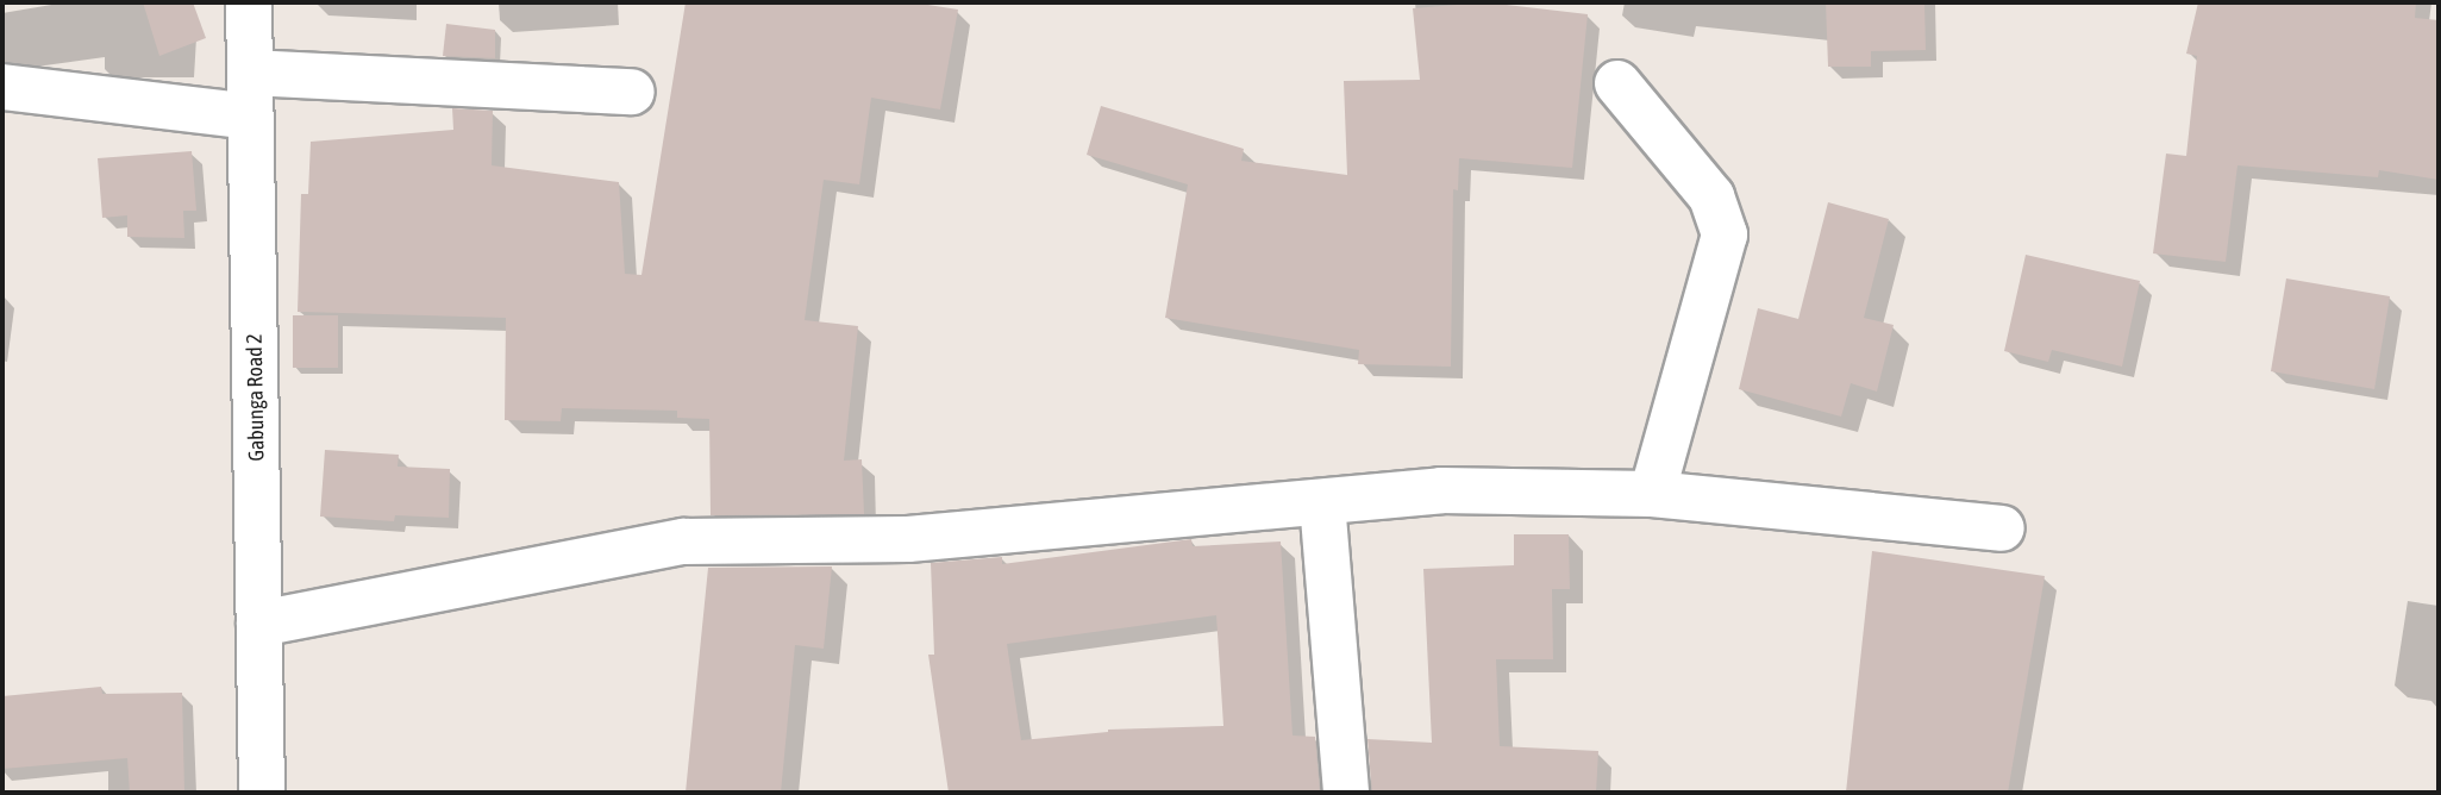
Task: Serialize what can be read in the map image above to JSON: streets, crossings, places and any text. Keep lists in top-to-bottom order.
{
  "streets": {
    "street": ["Gabunga Road 2"]
  }
}
